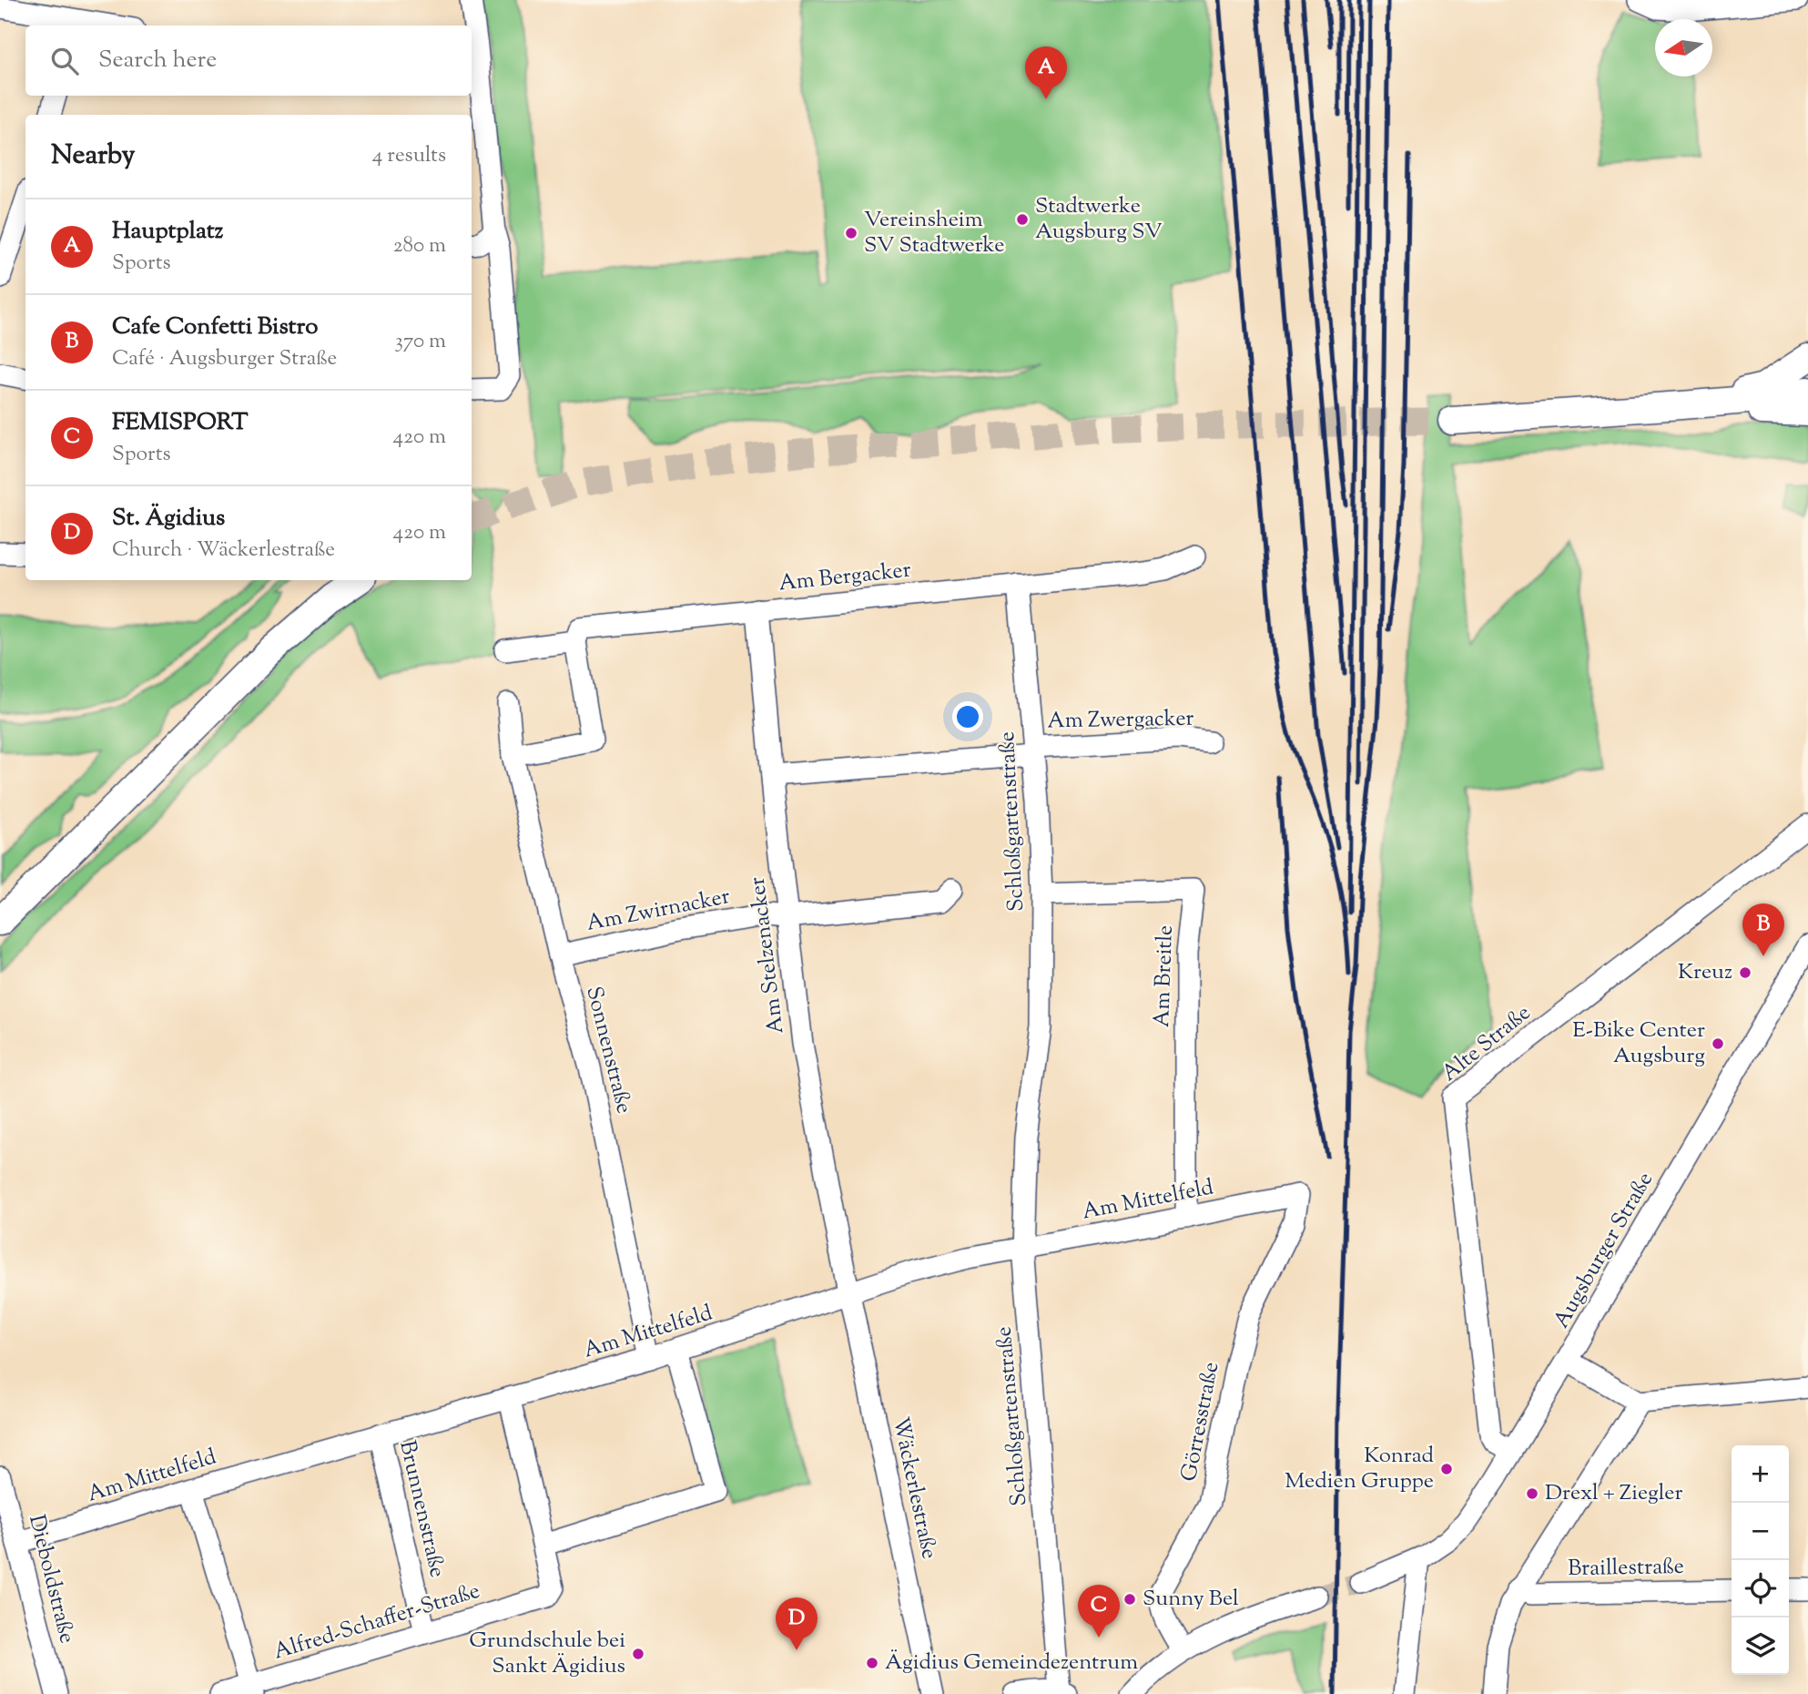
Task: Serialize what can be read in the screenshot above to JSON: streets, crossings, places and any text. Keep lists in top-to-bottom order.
{
  "streets": {
    "street": [
      "Am Bergacker",
      "Am Zwergacker",
      "Schloßgartenstraße",
      "Am Zwirnacker",
      "Am Stelzenacker",
      "Am Breitle",
      "Alte Straße",
      "Sonnenstraße",
      "Am Mittelfeld",
      "Augsburger Straße",
      "Görresstraße",
      "Wäckerlestraße",
      "Brunnenstraße",
      "Braillestraße",
      "Dieboldstraße",
      "Alfred-Schaffer-Straße"
    ]
  },
  "crossings": [
    ["Am Bergacker", "Schloßgartenstraße"],
    ["Am Bergacker", "Am Stelzenacker"],
    ["Am Zwergacker", "Schloßgartenstraße"],
    ["Am Zwergacker", "Am Stelzenacker"],
    ["Schloßgartenstraße", "Am Breitle"],
    ["Schloßgartenstraße", "Am Mittelfeld"],
    ["Am Zwirnacker", "Am Stelzenacker"],
    ["Am Zwirnacker", "Sonnenstraße"],
    ["Am Stelzenacker", "Am Mittelfeld"],
    ["Am Stelzenacker", "Wäckerlestraße"],
    ["Am Breitle", "Am Mittelfeld"],
    ["Alte Straße", "Augsburger Straße"],
    ["Sonnenstraße", "Am Mittelfeld"],
    ["Am Mittelfeld", "Görresstraße"],
    ["Am Mittelfeld", "Wäckerlestraße"],
    ["Am Mittelfeld", "Brunnenstraße"],
    ["Am Mittelfeld", "Dieboldstraße"],
    ["Brunnenstraße", "Alfred-Schaffer-Straße"]
  ],
  "places": [
    "Stadtwerke Augsburg SV",
    "Vereinsheim SV Stadtwerke",
    "Kreuz",
    "E-Bike Center Augsburg",
    "Konrad Medien Gruppe",
    "Drexl + Ziegler",
    "Sunny Bel",
    "Grundschule bei Sankt Ägidius",
    "Ägidius Gemeindezentrum"
  ],
  "north": "left",
  "page": {
    "search": "Search here",
    "pins": [
      "A",
      "B",
      "C",
      "D"
    ],
    "heading": ["Nearby", "4 results"],
    "list": [
      {
        "mark": "A",
        "name": "Hauptplatz",
        "note": "Sports",
        "value": "280 m"
      },
      {
        "mark": "B",
        "name": "Cafe Confetti Bistro",
        "note": "Café · Augsburger Straße",
        "value": "370 m"
      },
      {
        "mark": "C",
        "name": "FEMISPORT",
        "note": "Sports",
        "value": "420 m"
      },
      {
        "mark": "D",
        "name": "St. Ägidius",
        "note": "Church · Wäckerlestraße",
        "value": "420 m"
      }
    ],
    "map_buttons": ["+", "−"]
  }
}
